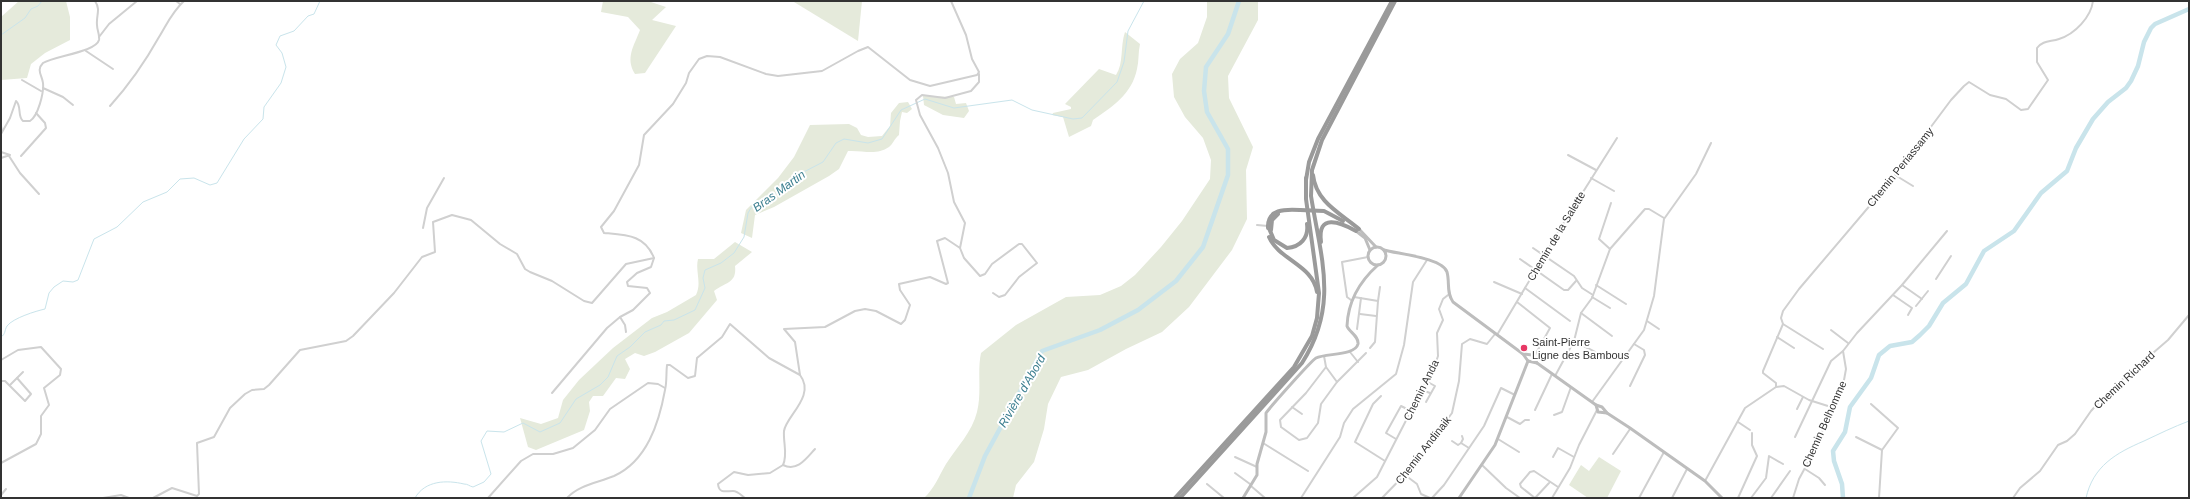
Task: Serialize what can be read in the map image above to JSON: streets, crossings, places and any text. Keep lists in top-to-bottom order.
{
  "streets": {
    "street": [
      "Chemin Periassamy",
      "Chemin de la Salette",
      "Chemin Richard",
      "Chemin Anda",
      "Chemin Belhomme",
      "Chemin Andinaik"
    ]
  },
  "crossings": [
    ["Chemin Periassamy", "Chemin Belhomme"],
    ["Chemin de la Salette", "Chemin Andinaik"]
  ],
  "water": ["Bras Martin", "Rivière d'Abord"],
  "places": ["Saint-Pierre Ligne des Bambous"]
}
